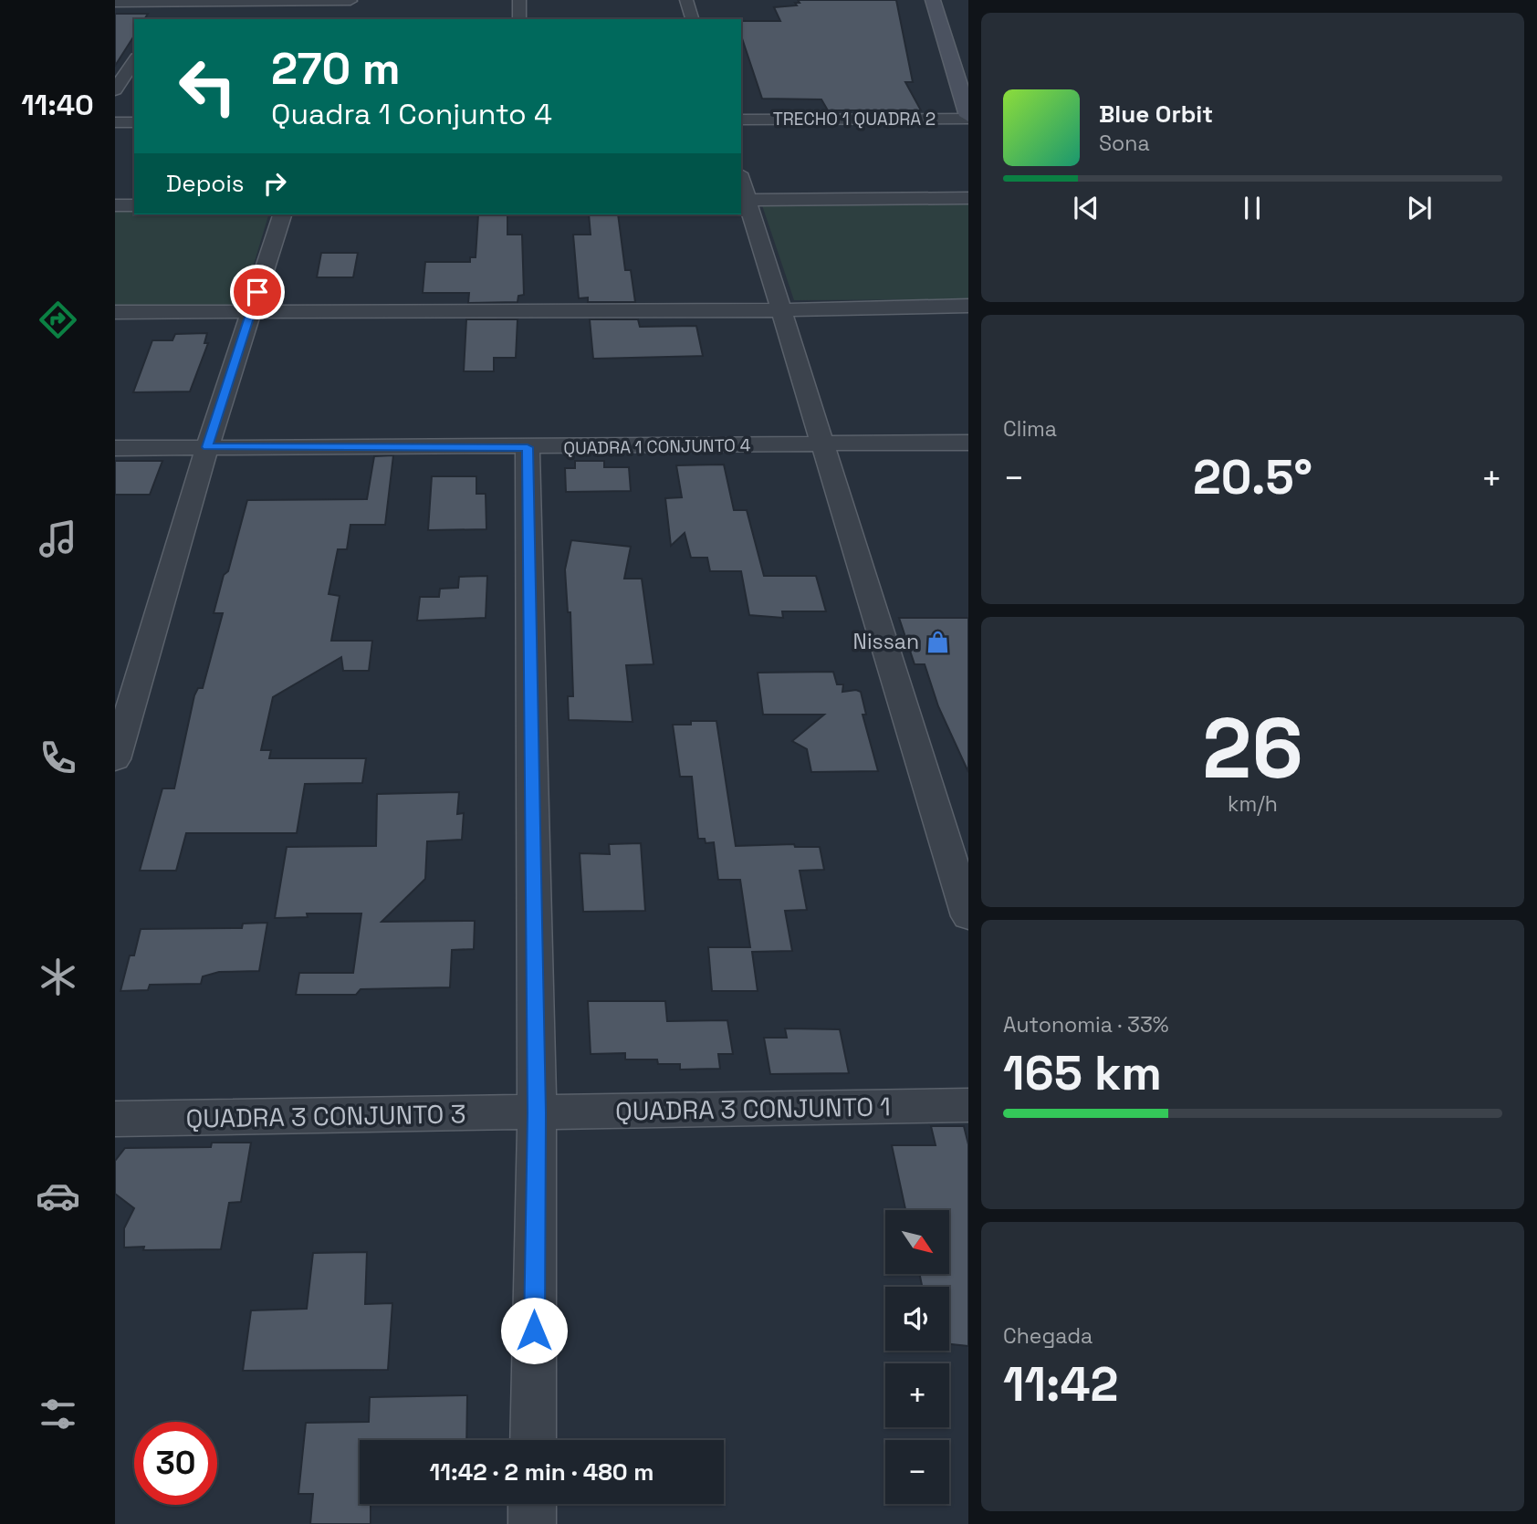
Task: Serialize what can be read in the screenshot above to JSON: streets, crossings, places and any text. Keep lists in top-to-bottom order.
{
  "streets": {
    "street": [
      "TRECHO 1 QUADRA 2",
      "QUADRA 1 CONJUNTO 4",
      "QUADRA 3 CONJUNTO 1",
      "QUADRA 3 CONJUNTO 3"
    ]
  },
  "crossings": [
    ["QUADRA 3 CONJUNTO 1", "QUADRA 3 CONJUNTO 3"]
  ],
  "places": {
    "shop": ["Nissan"]
  },
  "north": "bottom right",
  "page": {
    "tabs": "11:40",
    "turn": ["270 m", "Quadra 1 Conjunto 4"],
    "song": ["Blue Orbit", "Sona"],
    "then": "Depois",
    "tile": [
      "Clima",
      ["26", "km/h"],
      ["Autonomia · 33%", "165 km"],
      ["Chegada", "11:42"]
    ],
    "heat": ["−", "20.5°", "+"],
    "map_buttons": ["+", "−"],
    "limit": "30",
    "trip": "11:42 · 2 min · 480 m"
  }
}
